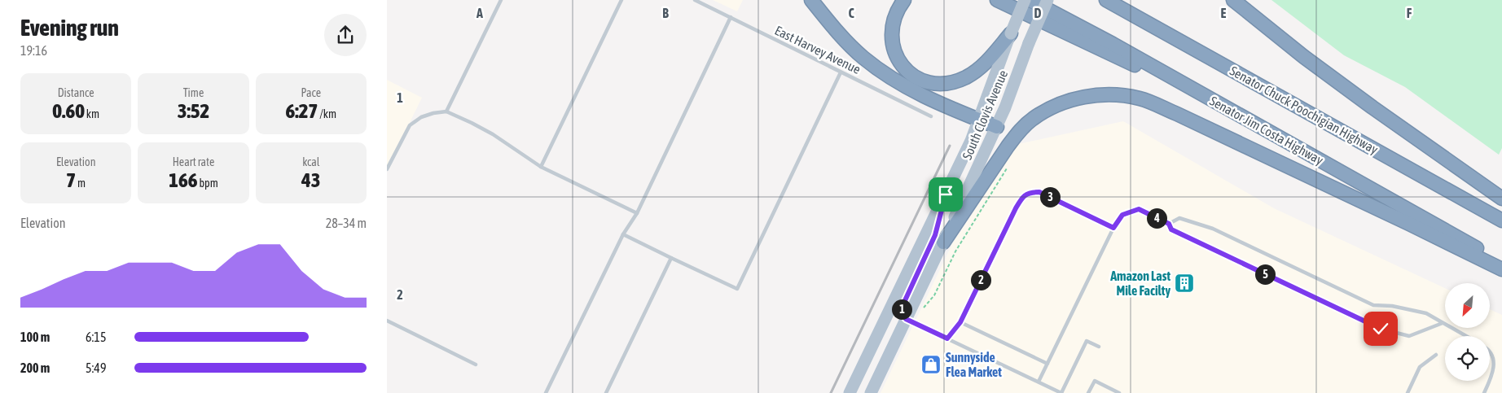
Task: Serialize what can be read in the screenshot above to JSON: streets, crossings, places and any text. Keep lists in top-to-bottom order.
{
  "streets": {
    "highway": ["Senator Chuck Poochigian Highway", "Senator Jim Costa Highway"],
    "main road": ["South Clovis Avenue"],
    "lane": ["East Harvey Avenue"]
  },
  "places": {
    "building": ["Amazon Last Mile Facilty"],
    "shop": ["Sunnyside Flea Market"]
  },
  "north": "bottom left",
  "page": {
    "heading": ["Evening run", "19:16"],
    "stats": [
      ["Distance", "0.60 km"],
      ["Time", "3:52"],
      ["Pace", "6:27 /km"],
      ["Elevation", "7 m"],
      ["Heart rate", "166 bpm"],
      ["kcal", "43"]
    ],
    "pins": [
      "3",
      "4",
      "5",
      "2",
      "1"
    ],
    "chart": ["Elevation", "28–34 m"],
    "list": [
      {
        "name": "100 m",
        "note": "6:15"
      },
      {
        "name": "200 m",
        "note": "5:49"
      }
    ]
  },
  "grid": {
    "columns": [
      "A",
      "B",
      "C",
      "D",
      "E",
      "F"
    ],
    "rows": ["1", "2"]
  }
}
